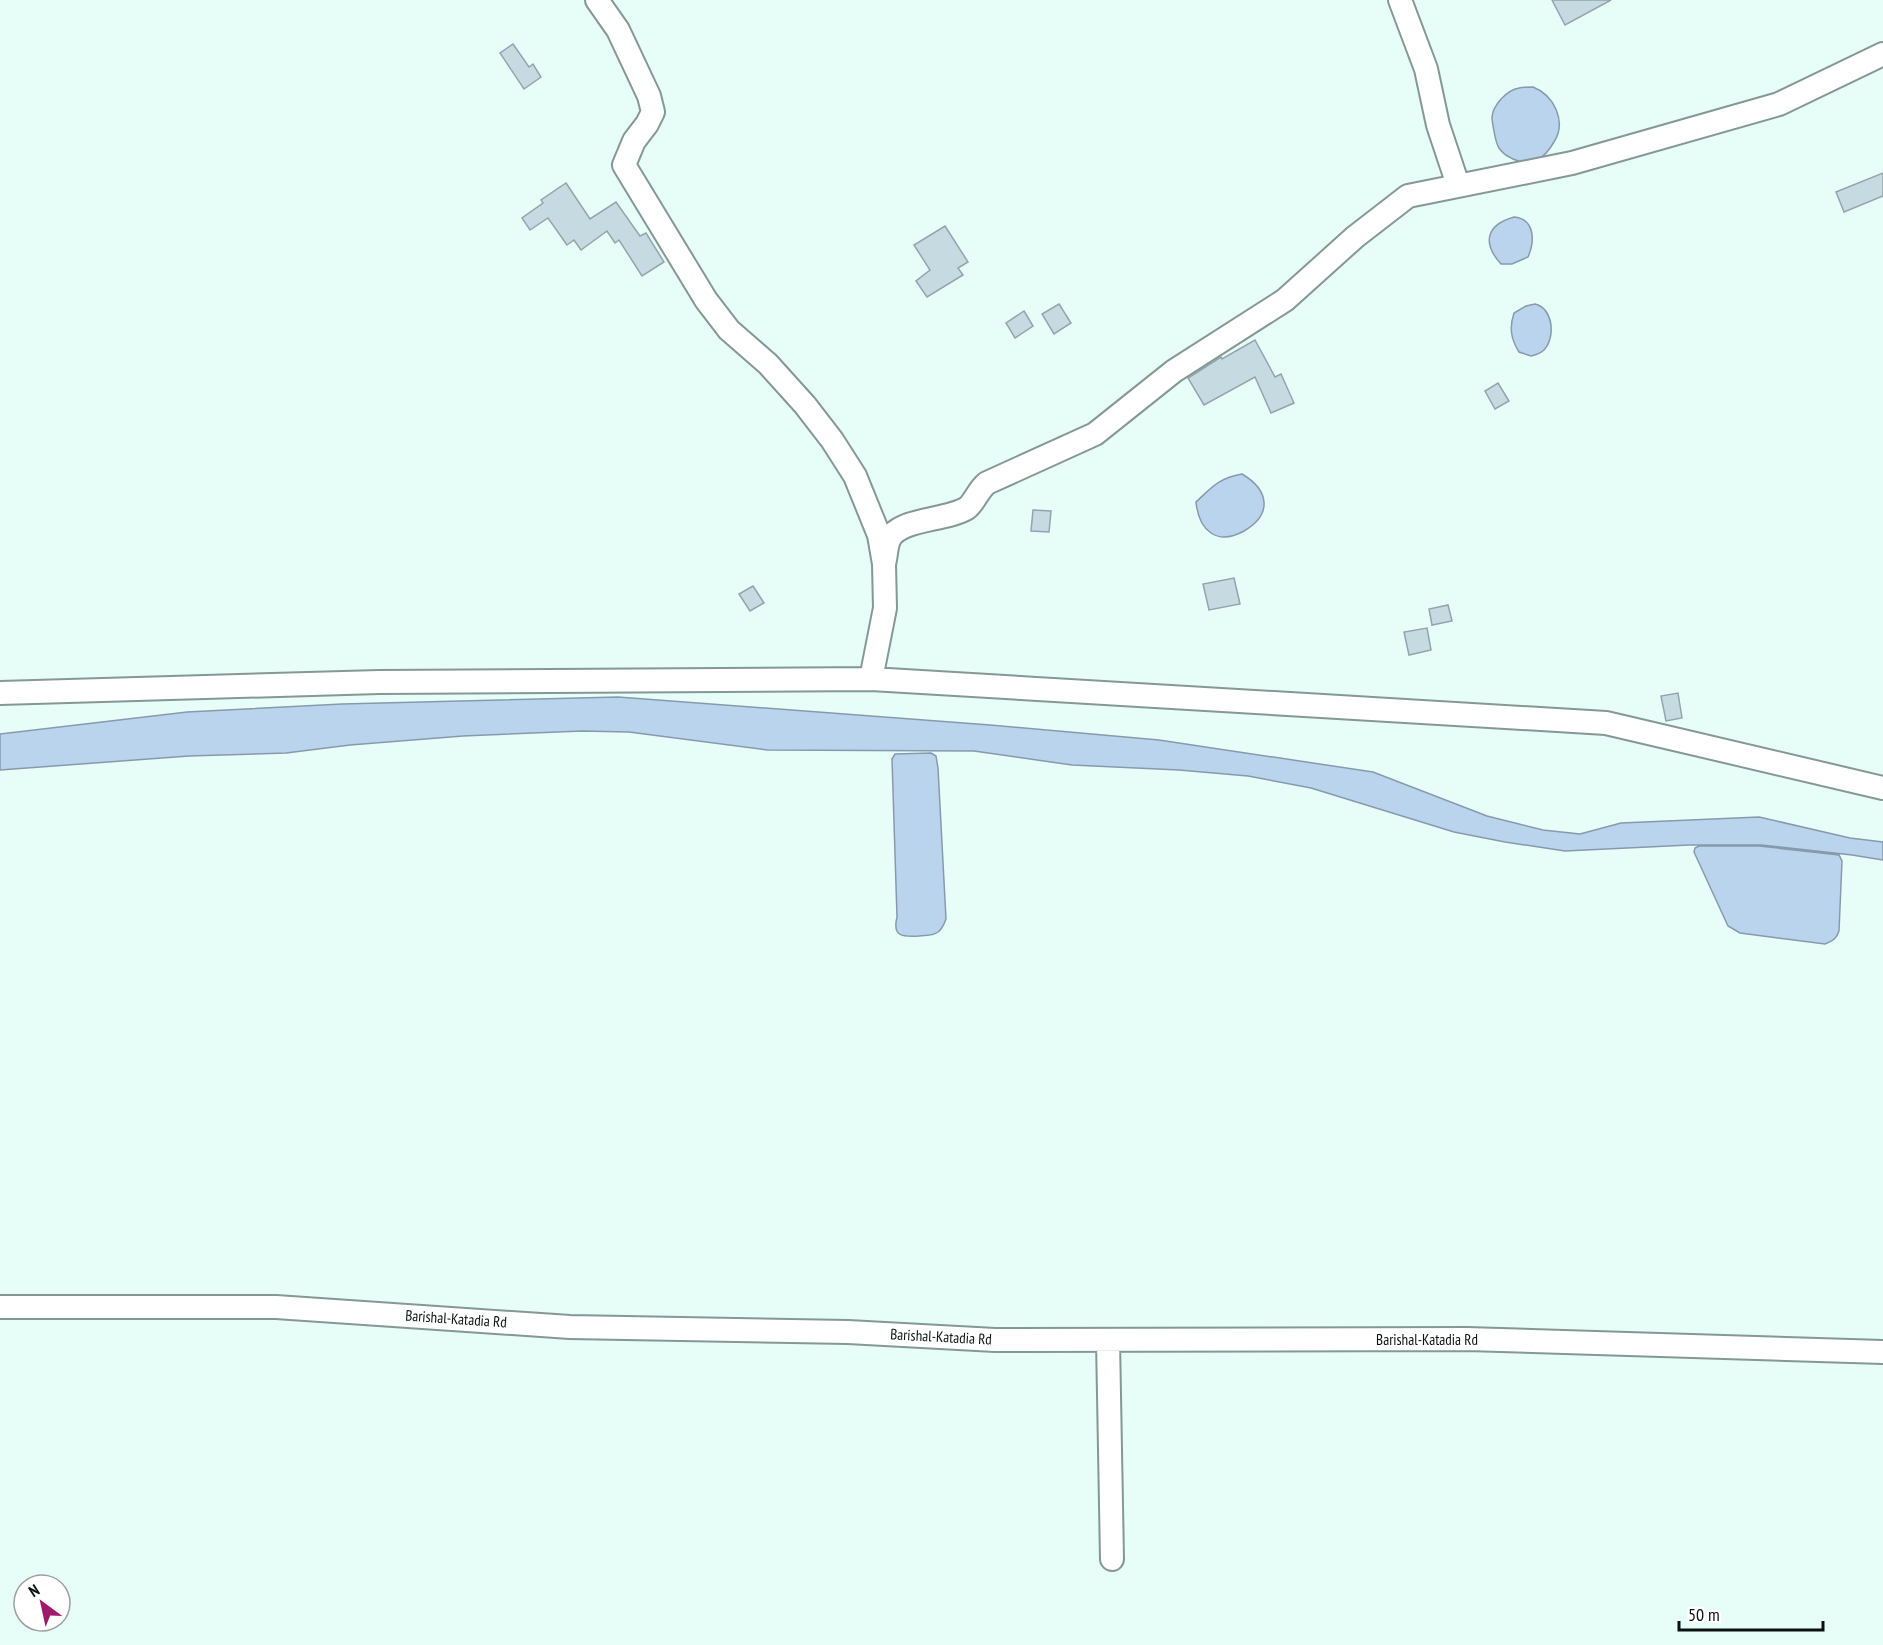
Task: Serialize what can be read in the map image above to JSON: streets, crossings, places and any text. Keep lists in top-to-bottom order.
{
  "streets": {
    "street": ["Barishal-Katadia Rd"]
  },
  "scale_bar": "50 m",
  "north": "top left"
}
